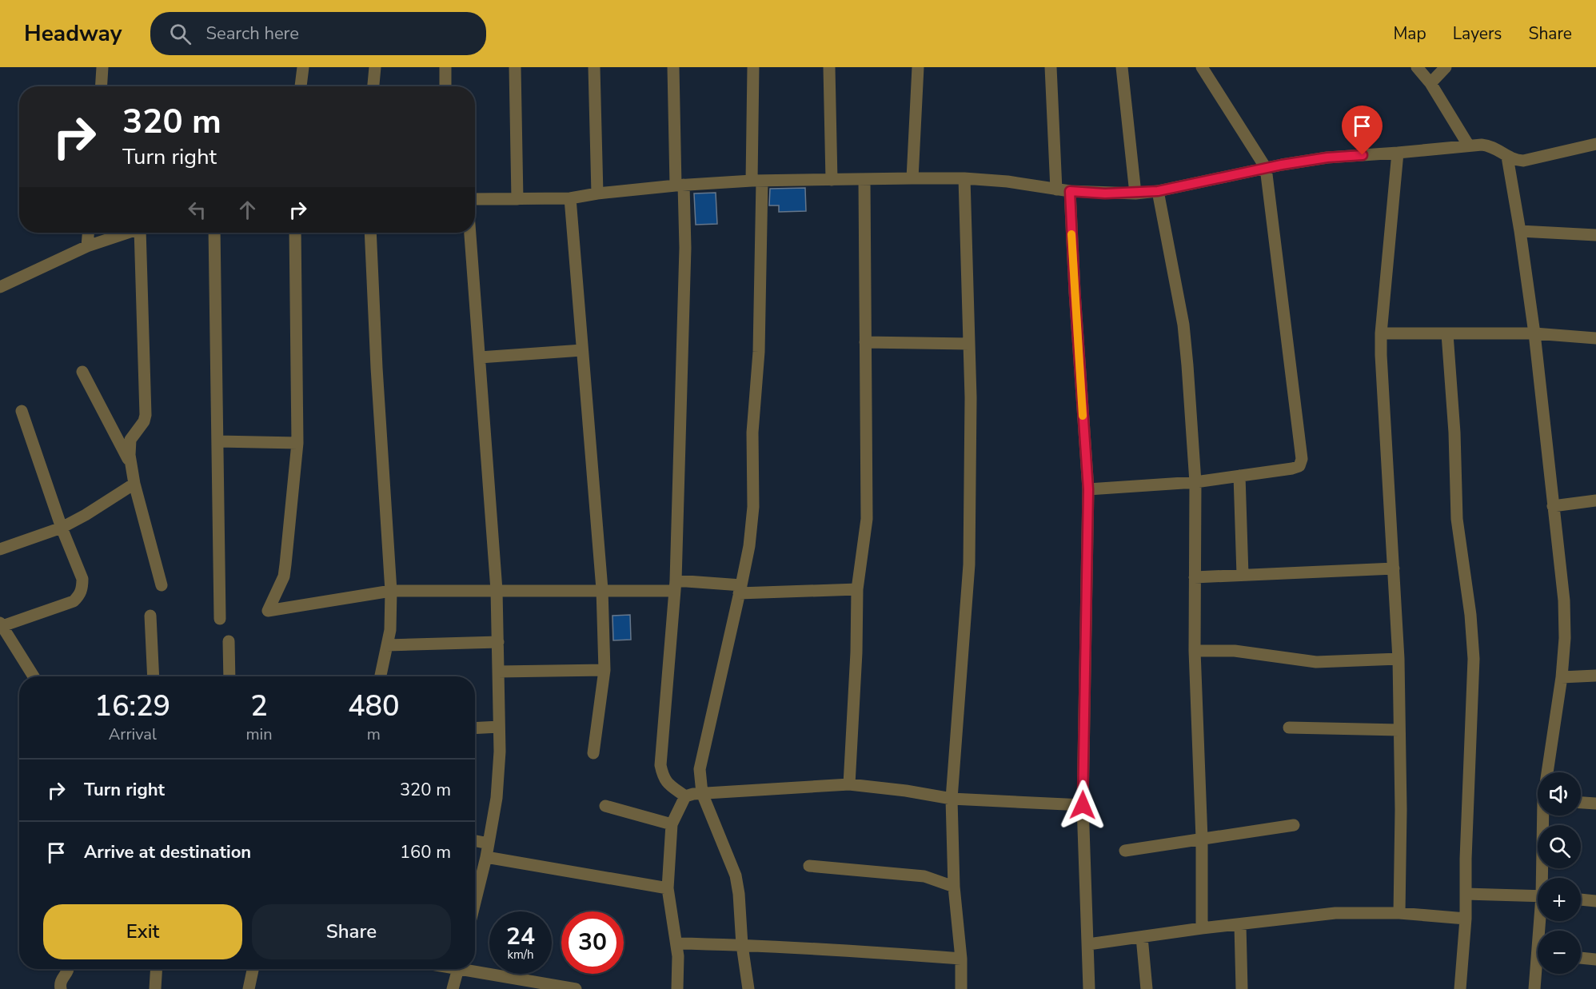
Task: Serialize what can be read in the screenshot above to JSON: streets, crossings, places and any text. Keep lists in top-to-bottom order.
{
  "page": {
    "header": "Headway",
    "search": "Search here",
    "nav": ["Map", "Layers", "Share"],
    "turn": ["320 m", "Turn right"],
    "eta": [
      "16:29",
      "Arrival",
      "2",
      "min",
      "480",
      "m"
    ],
    "list": [
      {
        "name": "Turn right",
        "value": "320 m"
      },
      {
        "name": "Arrive at destination",
        "value": "160 m"
      }
    ],
    "map_buttons": ["+", "−"],
    "buttons": ["Exit", "Share"],
    "speed": "24 km/h",
    "limit": "30"
  }
}
